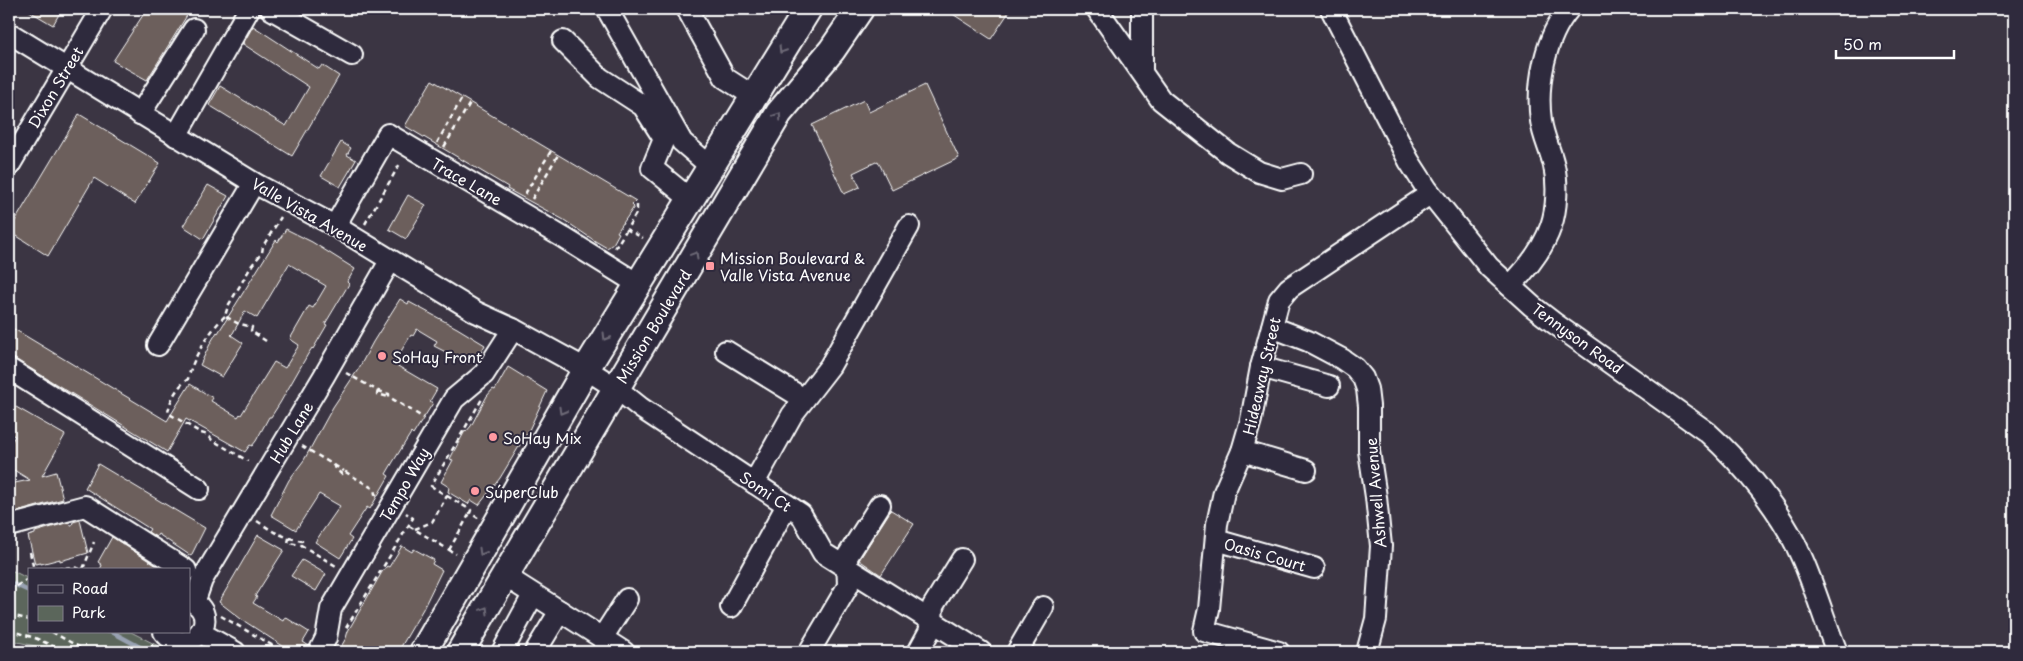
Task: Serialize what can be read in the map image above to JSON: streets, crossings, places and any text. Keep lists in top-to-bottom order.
{
  "streets": {
    "main road": ["Mission Boulevard"],
    "street": [
      "Dixon Street",
      "Trace Lane",
      "Valle Vista Avenue",
      "Tennyson Road",
      "Hideaway Street",
      "Hub Lane",
      "Tempo Way",
      "Somi Ct",
      "Ashwell Avenue",
      "Oasis Court"
    ]
  },
  "crossings": [
    ["Dixon Street", "Valle Vista Avenue"],
    ["Trace Lane", "Valle Vista Avenue"],
    ["Valle Vista Avenue", "Mission Boulevard"],
    ["Valle Vista Avenue", "Hub Lane"],
    ["Valle Vista Avenue", "Tempo Way"],
    ["Valle Vista Avenue", "Somi Ct"],
    ["Mission Boulevard", "Somi Ct"],
    ["Tennyson Road", "Hideaway Street"],
    ["Hideaway Street", "Ashwell Avenue"],
    ["Hideaway Street", "Oasis Court"]
  ],
  "places": {
    "transit": ["Mission Boulevard & Valle Vista Avenue"],
    "other": ["SoHay Front", "SoHay Mix", "SúperClub"]
  },
  "legend": ["Road", "Park"],
  "scale_bar": "50 m"
}
